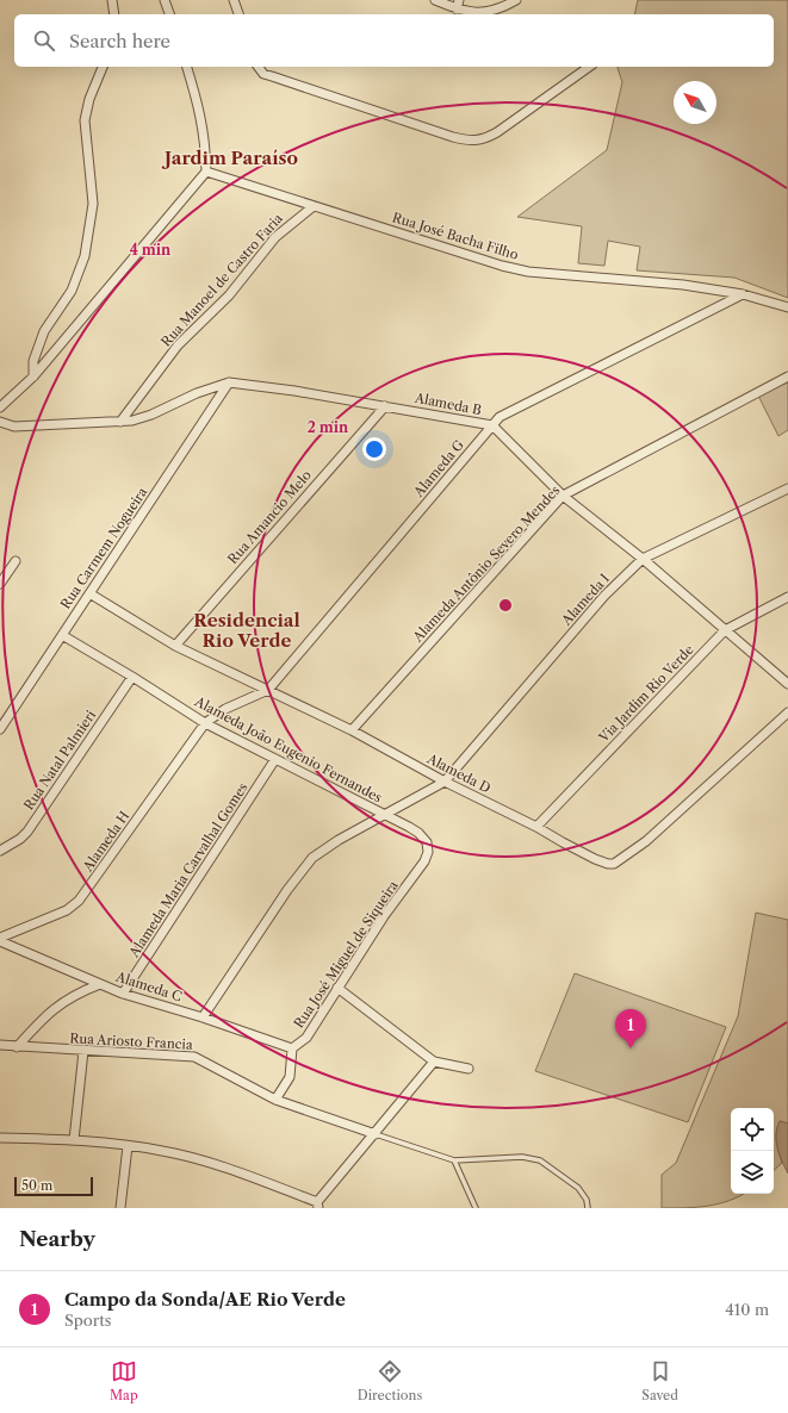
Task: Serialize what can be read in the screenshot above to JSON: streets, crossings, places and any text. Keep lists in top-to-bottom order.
{
  "streets": {
    "street": [
      "Rua José Bacha Filho",
      "Rua Manoel de Castro Faria",
      "Alameda B",
      "Alameda G",
      "Rua Amancio Melo",
      "Rua Carmem Nogueira",
      "Alameda Antônio Severo Mendes",
      "Alameda I",
      "Via Jardim Rio Verde",
      "Alameda João Eugenio Fernandes",
      "Rua Natal Palmieri",
      "Alameda D",
      "Alameda H",
      "Alameda Maria Carvalhal Gomes",
      "Rua José Miguel de Siqueira",
      "Alameda C",
      "Rua Ariosto Francia"
    ]
  },
  "crossings": [
    ["Rua José Bacha Filho", "Rua Manoel de Castro Faria"],
    ["Rua José Bacha Filho", "Alameda G"],
    ["Alameda B", "Alameda G"],
    ["Alameda B", "Rua Amancio Melo"],
    ["Alameda B", "Rua Carmem Nogueira"],
    ["Alameda B", "Alameda Antônio Severo Mendes"],
    ["Alameda B", "Alameda I"],
    ["Alameda B", "Via Jardim Rio Verde"],
    ["Alameda G", "Alameda João Eugenio Fernandes"],
    ["Alameda G", "Alameda D"],
    ["Alameda G", "Alameda H"],
    ["Rua Amancio Melo", "Alameda D"],
    ["Rua Carmem Nogueira", "Alameda João Eugenio Fernandes"],
    ["Rua Carmem Nogueira", "Alameda D"],
    ["Alameda Antônio Severo Mendes", "Alameda D"],
    ["Alameda I", "Alameda D"],
    ["Via Jardim Rio Verde", "Alameda D"],
    ["Alameda João Eugenio Fernandes", "Rua Natal Palmieri"],
    ["Alameda João Eugenio Fernandes", "Alameda H"],
    ["Alameda João Eugenio Fernandes", "Alameda Maria Carvalhal Gomes"],
    ["Alameda João Eugenio Fernandes", "Rua José Miguel de Siqueira"],
    ["Alameda Maria Carvalhal Gomes", "Alameda C"],
    ["Rua José Miguel de Siqueira", "Alameda C"]
  ],
  "districts": ["Jardim Paraíso", "Residencial Rio Verde"],
  "scale_bar": "50 m",
  "north": "top left",
  "page": {
    "search": "Search here",
    "pins": "1",
    "scale": "50 m",
    "heading": "Nearby",
    "list": [
      {
        "mark": "1",
        "name": "Campo da Sonda/AE Rio Verde",
        "note": "Sports",
        "value": "410 m"
      }
    ],
    "nav": ["Map", "Directions", "Saved"]
  },
  "rings": ["4 min", "2 min"]
}
